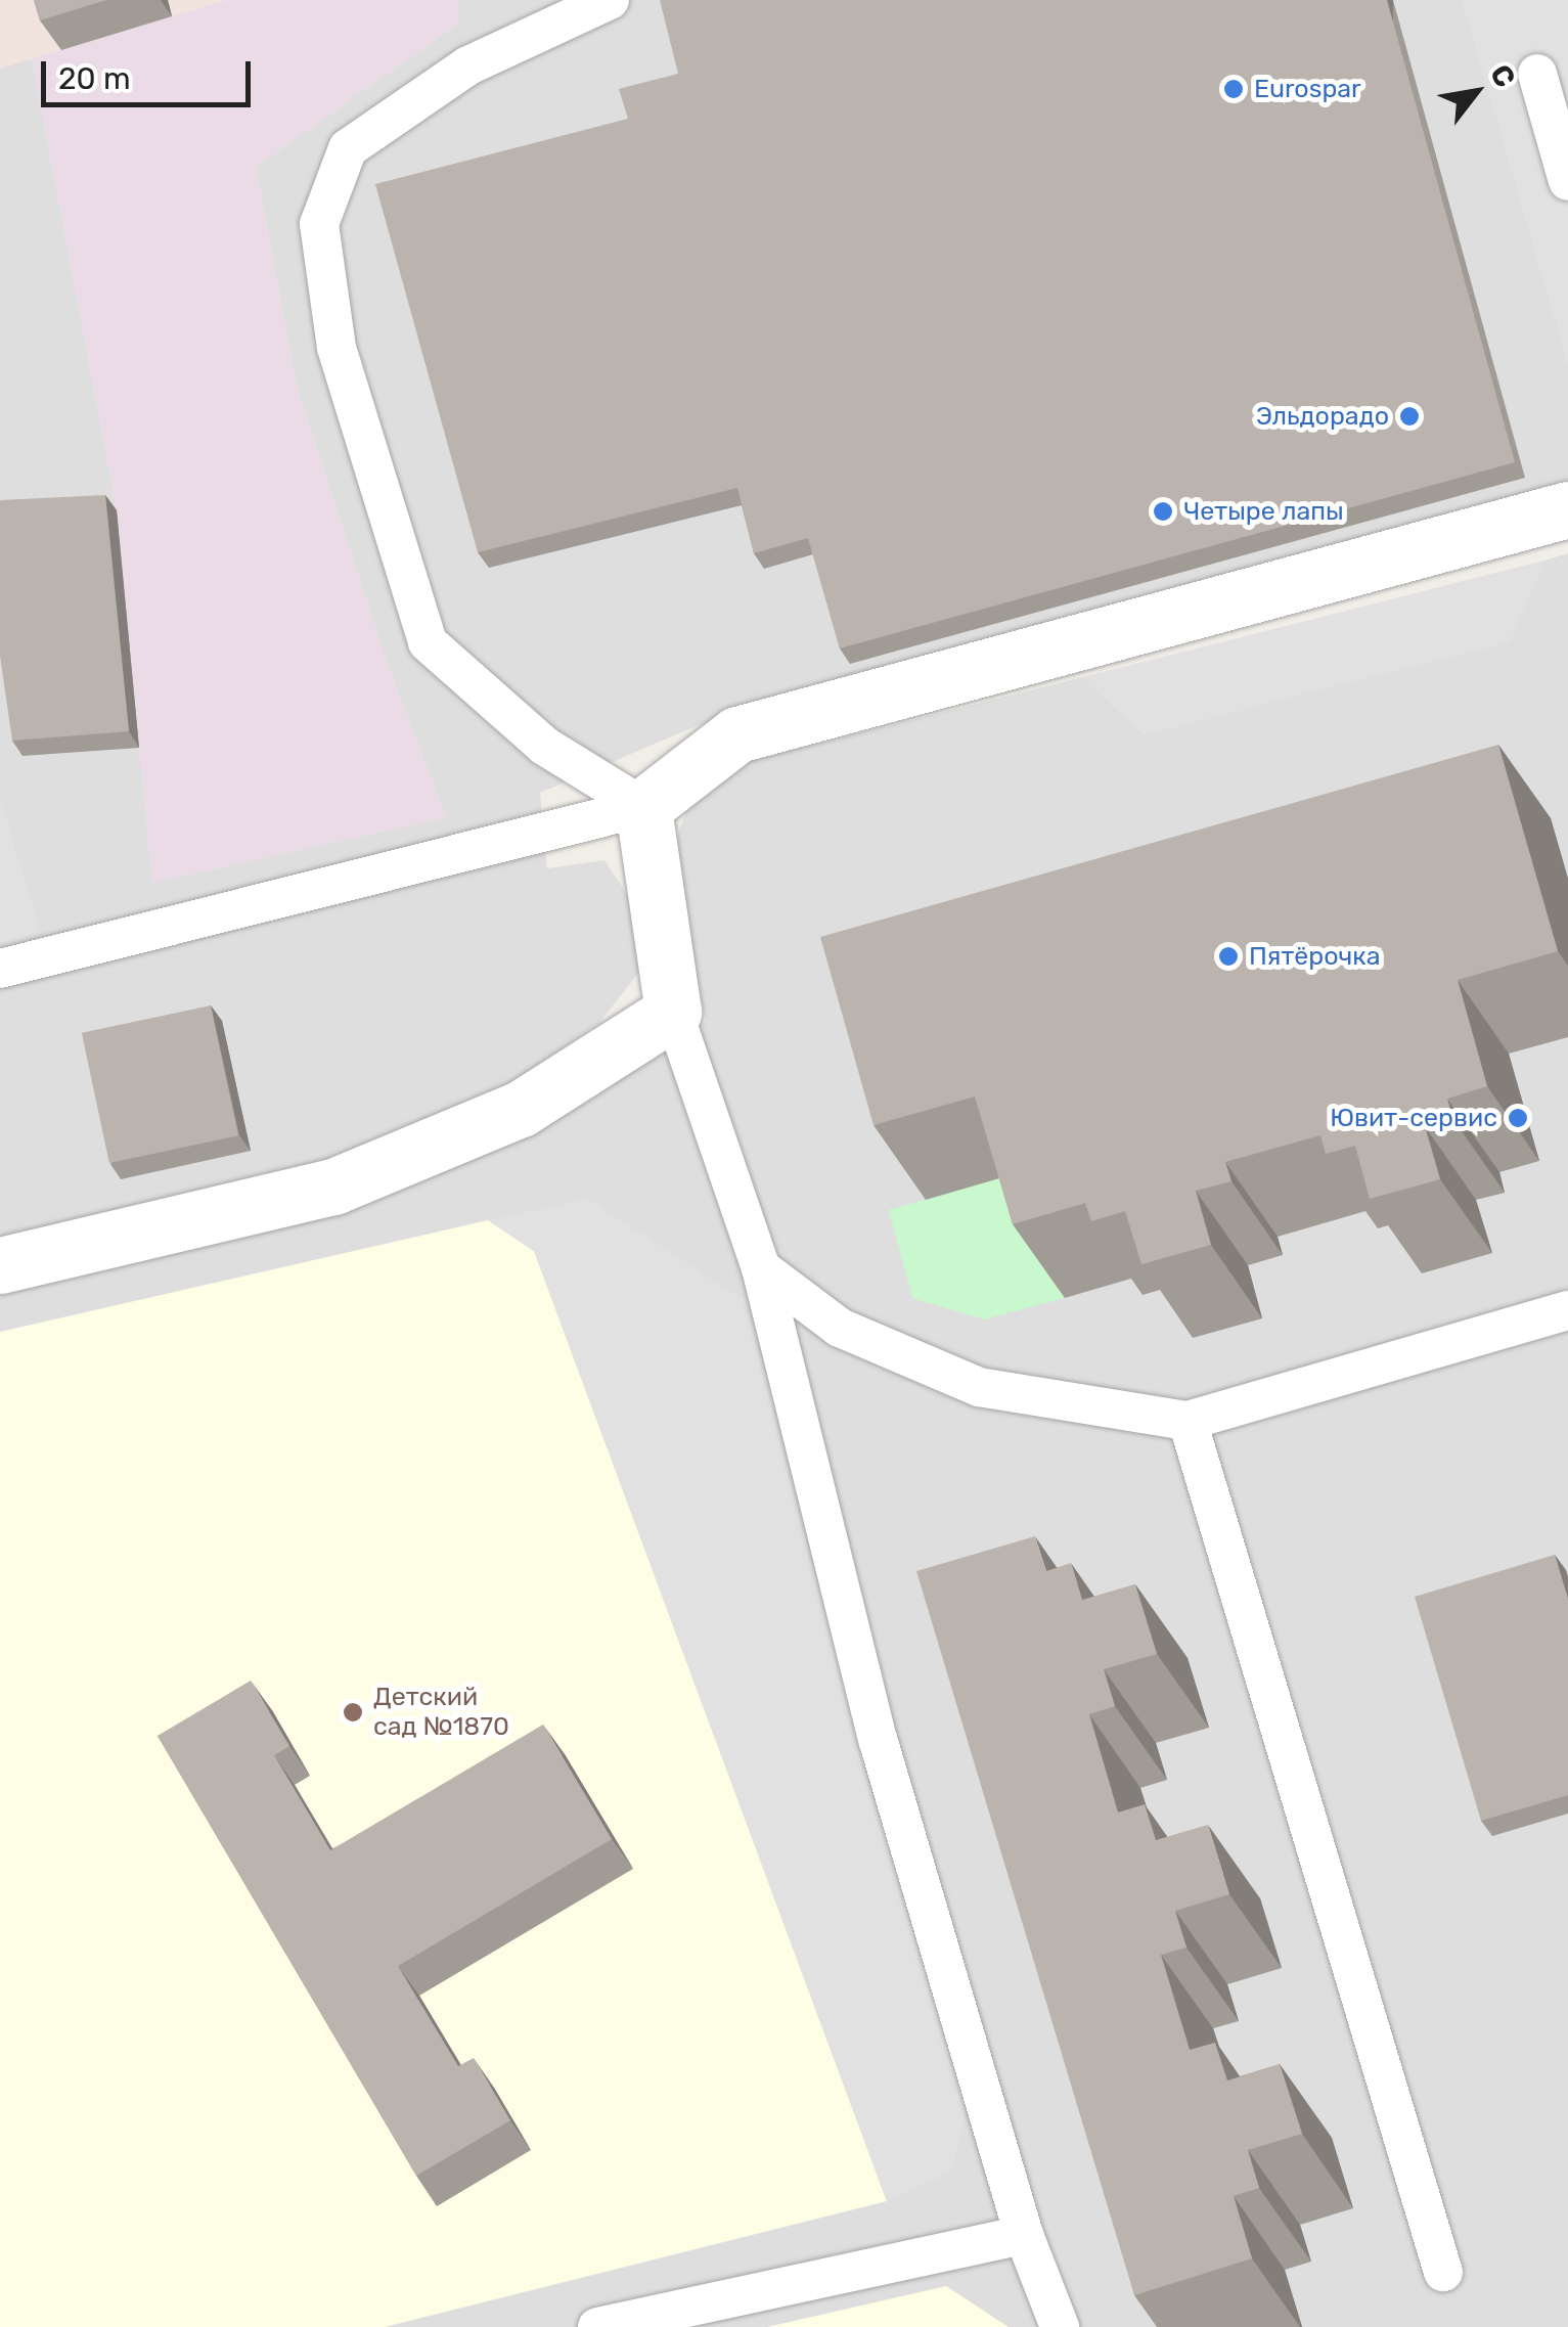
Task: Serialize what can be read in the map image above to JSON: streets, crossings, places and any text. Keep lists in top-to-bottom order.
{
  "places": [
    "Eurospar",
    "Эльдорадо",
    "Четыре лапы",
    "Пятёрочка",
    "Ювит-сервис",
    "Детский сад №1870"
  ],
  "scale_bar": "20 m",
  "north": "top right"
}
